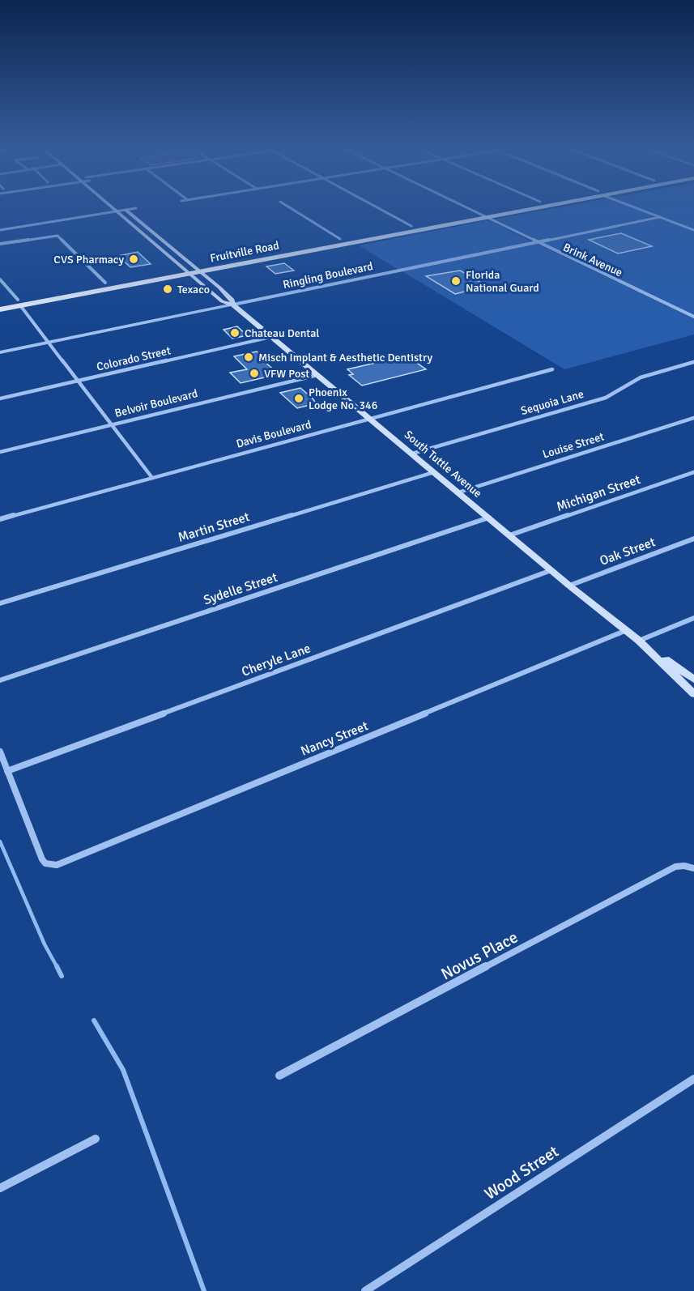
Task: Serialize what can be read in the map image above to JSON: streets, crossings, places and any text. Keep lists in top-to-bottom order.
{
  "streets": {
    "main road": ["Fruitville Road", "South Tuttle Avenue"],
    "street": [
      "Brink Avenue",
      "Ringling Boulevard",
      "Colorado Street",
      "Sequoia Lane",
      "Belvoir Boulevard",
      "Davis Boulevard",
      "Louise Street",
      "Michigan Street",
      "Martin Street",
      "Oak Street",
      "Sydelle Street",
      "Cheryle Lane",
      "Nancy Street",
      "Novus Place",
      "Wood Street"
    ]
  },
  "crossings": [
    ["Fruitville Road", "Brink Avenue"],
    ["Brink Avenue", "Ringling Boulevard"],
    ["Ringling Boulevard", "South Tuttle Avenue"],
    ["Colorado Street", "South Tuttle Avenue"],
    ["Sequoia Lane", "South Tuttle Avenue"],
    ["Belvoir Boulevard", "South Tuttle Avenue"],
    ["Davis Boulevard", "South Tuttle Avenue"],
    ["Louise Street", "South Tuttle Avenue"],
    ["South Tuttle Avenue", "Michigan Street"],
    ["South Tuttle Avenue", "Martin Street"],
    ["South Tuttle Avenue", "Oak Street"],
    ["South Tuttle Avenue", "Sydelle Street"],
    ["South Tuttle Avenue", "Cheryle Lane"],
    ["South Tuttle Avenue", "Nancy Street"],
    ["Cheryle Lane", "Nancy Street"]
  ],
  "places": [
    "CVS Pharmacy",
    "Florida National Guard",
    "Texaco",
    "Chateau Dental",
    "Misch Implant & Aesthetic Dentistry",
    "VFW Post",
    "Phoenix Lodge No. 346"
  ]
}
